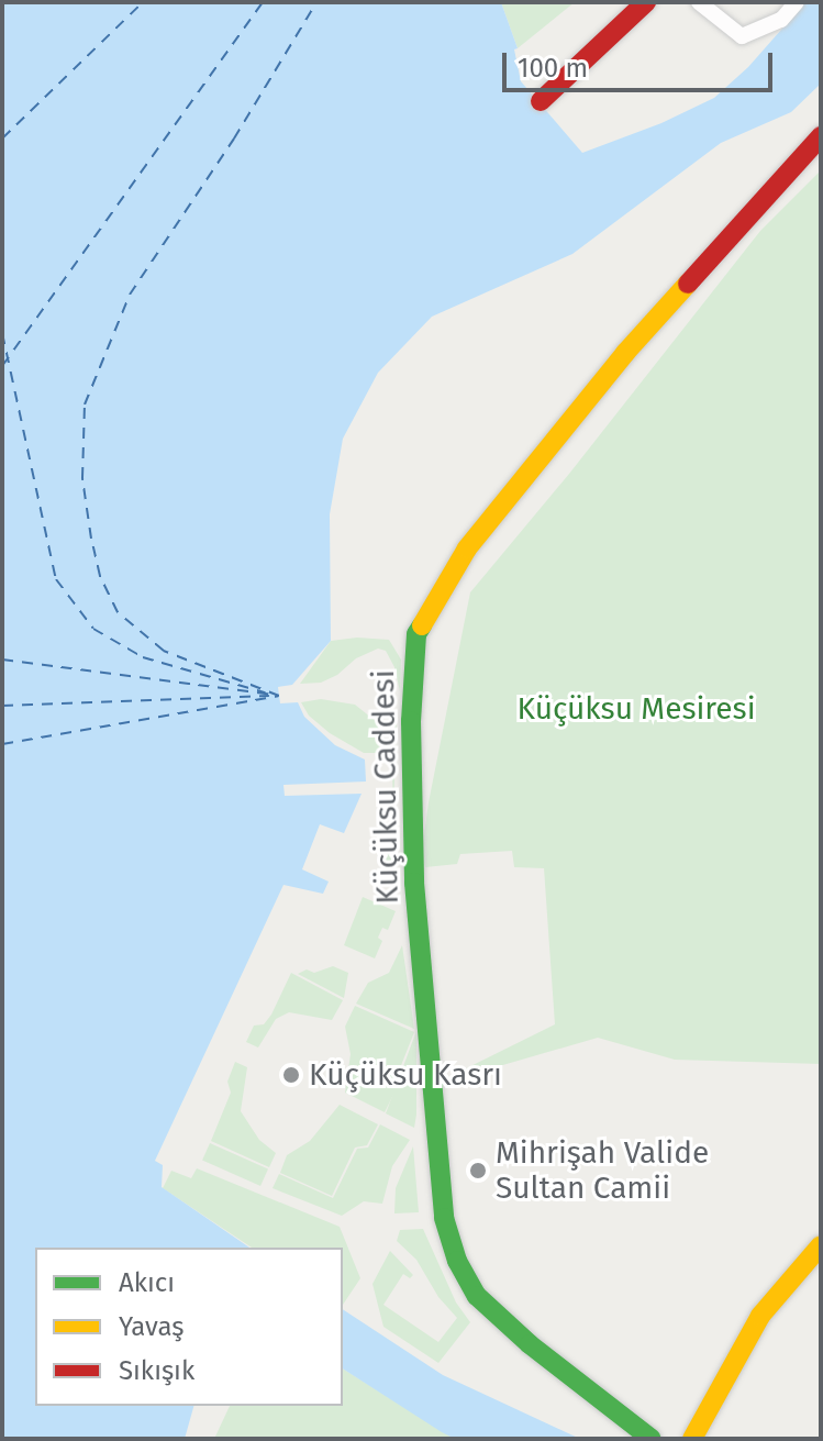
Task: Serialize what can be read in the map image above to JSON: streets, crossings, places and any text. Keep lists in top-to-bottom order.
{
  "streets": {
    "street": ["Küçüksu Caddesi"]
  },
  "parks": ["Küçüksu Mesiresi"],
  "places": ["Küçüksu Kasrı", "Mihrişah Valide Sultan Camii"],
  "legend": ["Akıcı", "Yavaş", "Sıkışık"],
  "scale_bar": "100 m"
}
